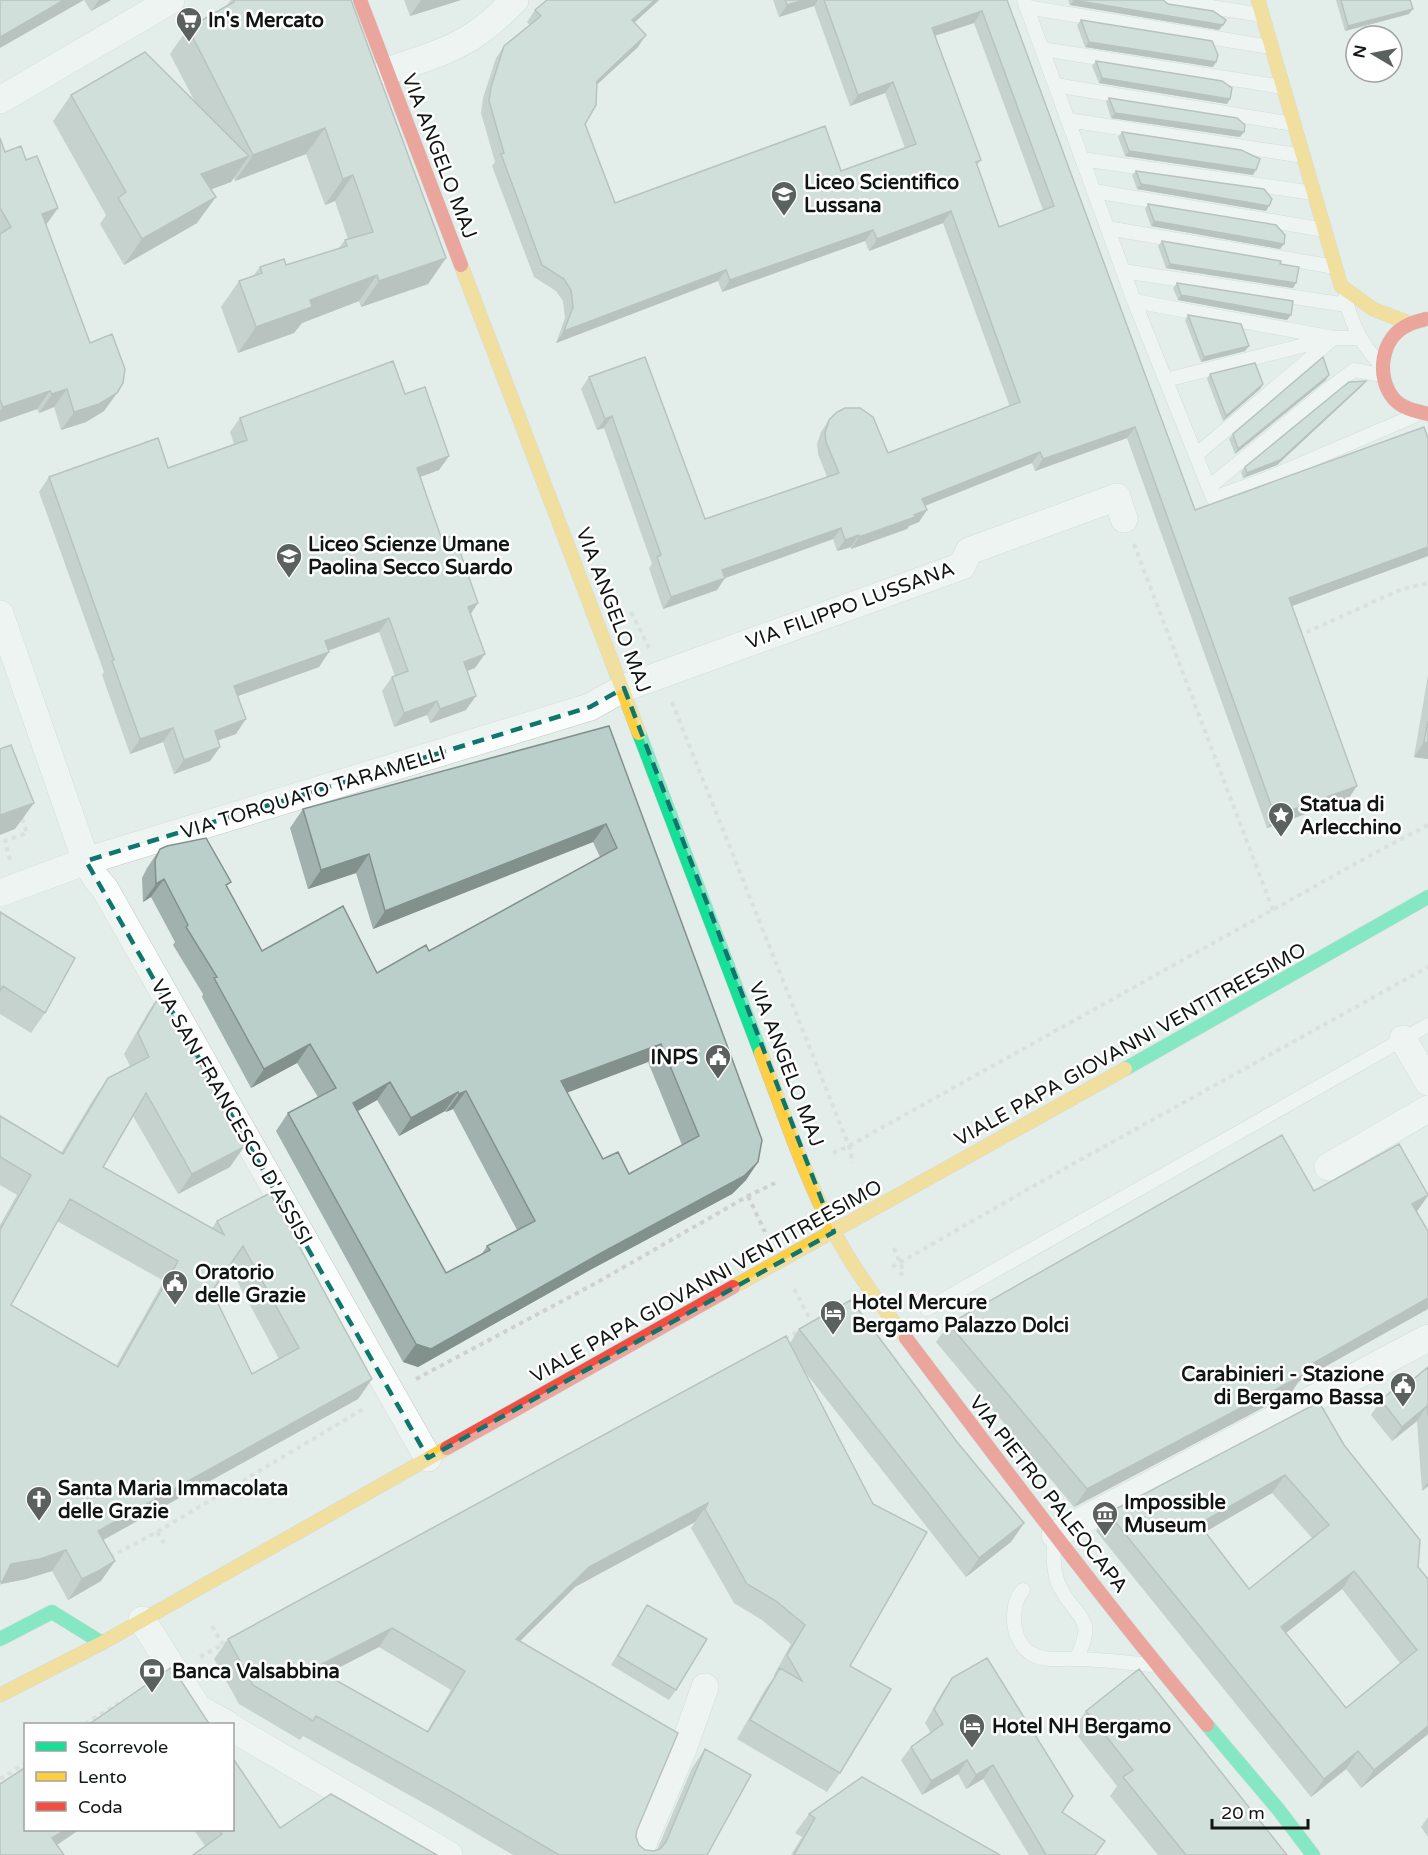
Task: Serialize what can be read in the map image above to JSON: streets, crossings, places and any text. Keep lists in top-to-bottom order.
{
  "streets": {
    "main road": ["VIA ANGELO MAJ", "VIALE PAPA GIOVANNI VENTITREESIMO", "VIA PIETRO PALEOCAPA"],
    "street": ["VIA FILIPPO LUSSANA", "VIA TORQUATO TARAMELLI", "VIA SAN FRANCESCO D'ASSISI"]
  },
  "crossings": [
    ["VIA ANGELO MAJ", "VIA FILIPPO LUSSANA"],
    ["VIA ANGELO MAJ", "VIA TORQUATO TARAMELLI"],
    ["VIA ANGELO MAJ", "VIALE PAPA GIOVANNI VENTITREESIMO"],
    ["VIA ANGELO MAJ", "VIA PIETRO PALEOCAPA"],
    ["VIA FILIPPO LUSSANA", "VIA TORQUATO TARAMELLI"],
    ["VIA TORQUATO TARAMELLI", "VIA SAN FRANCESCO D'ASSISI"],
    ["VIALE PAPA GIOVANNI VENTITREESIMO", "VIA SAN FRANCESCO D'ASSISI"],
    ["VIALE PAPA GIOVANNI VENTITREESIMO", "VIA PIETRO PALEOCAPA"]
  ],
  "places": {
    "supermarket": ["In's Mercato"],
    "school or university": ["Liceo Scientifico Lussana", "Liceo Scienze Umane Paolina Secco Suardo"],
    "place": ["Statua di Arlecchino"],
    "public building": ["INPS", "Oratorio delle Grazie", "Carabinieri - Stazione di Bergamo Bassa"],
    "hotel": ["Hotel Mercure Bergamo Palazzo Dolci", "Hotel NH Bergamo"],
    "church": ["Santa Maria Immacolata delle Grazie"],
    "museum": ["Impossible Museum"],
    "bank": ["Banca Valsabbina"]
  },
  "legend": ["Scorrevole", "Lento", "Coda"],
  "scale_bar": "20 m",
  "north": "left"
}
